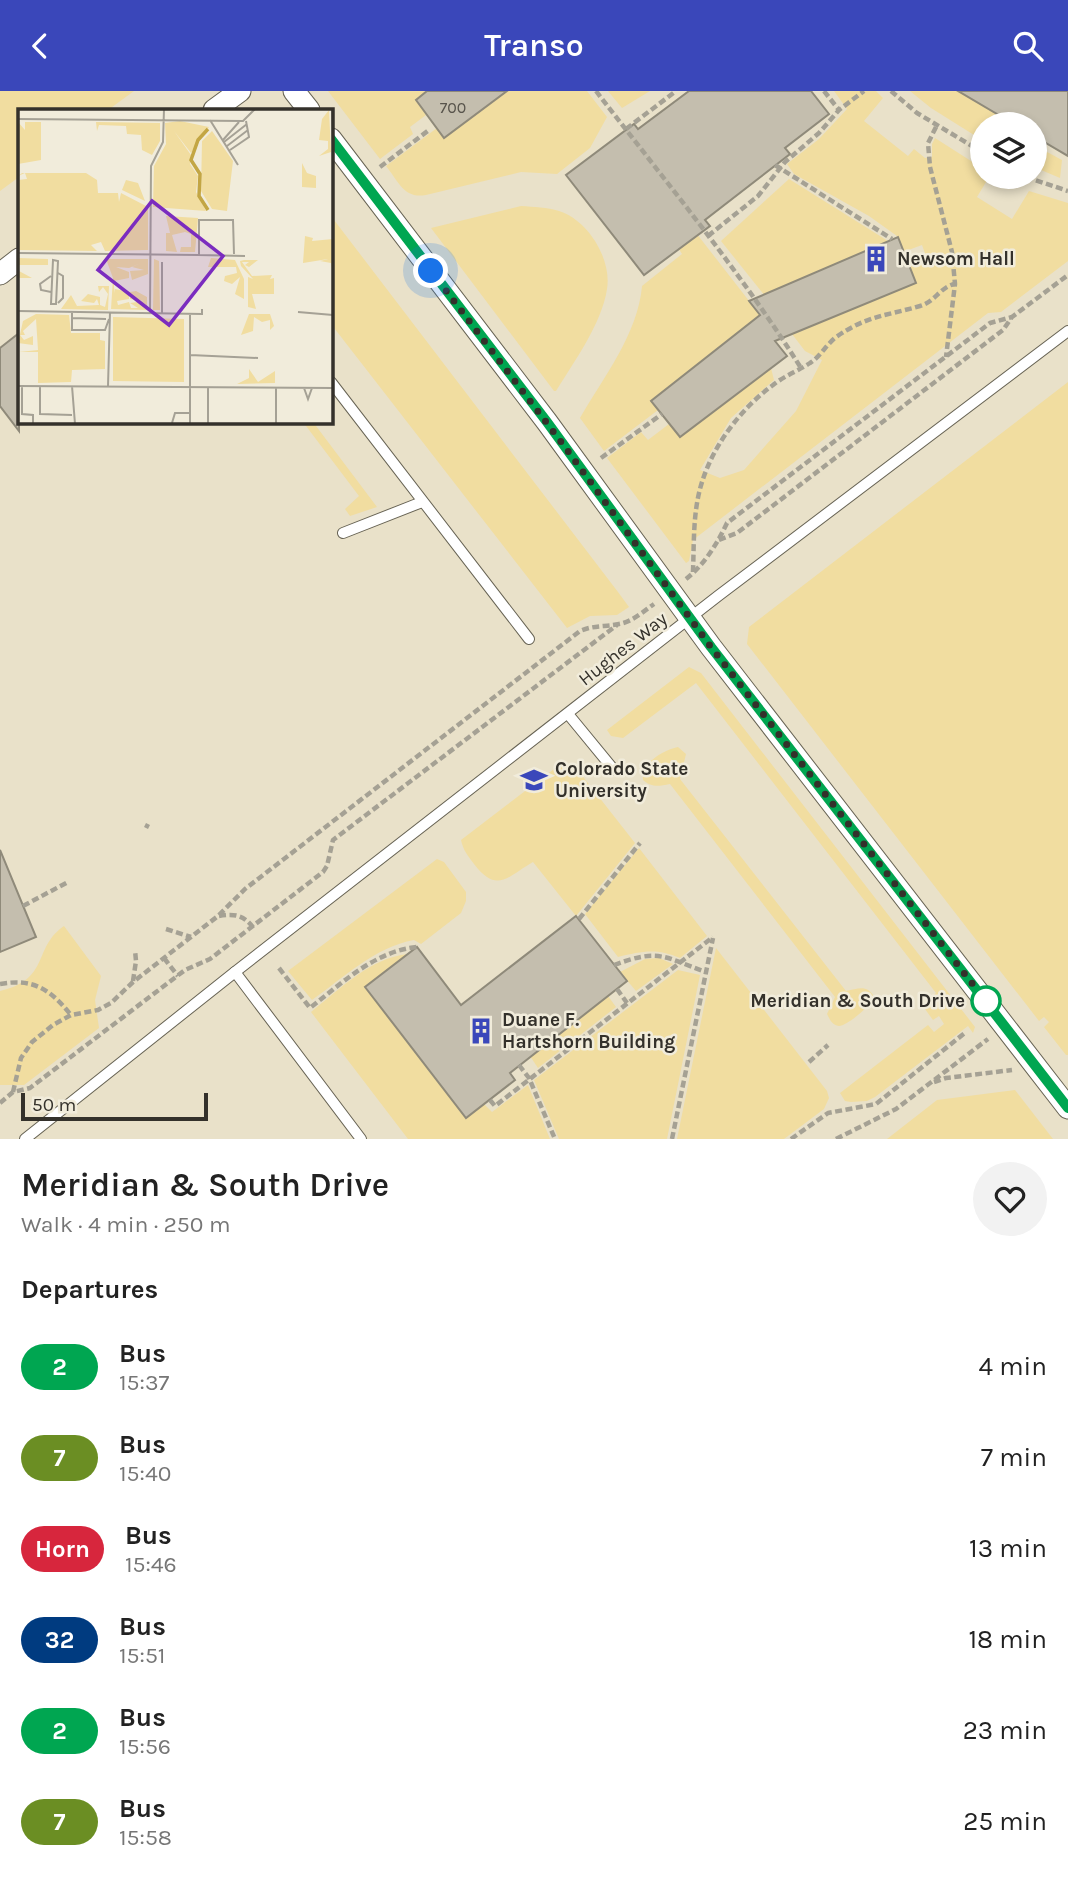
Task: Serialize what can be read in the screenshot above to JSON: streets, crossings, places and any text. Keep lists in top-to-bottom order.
{
  "streets": {
    "lane": ["Hughes Way"]
  },
  "places": {
    "building": ["Newsom Hall", "Duane F. Hartshorn Building"],
    "school or university": ["Colorado State University"],
    "other": ["Meridian & South Drive"]
  },
  "lines": ["bus line 2"],
  "house_numbers": ["700"],
  "scale_bar": "50 m",
  "page": {
    "header": "Transo",
    "scale": "50 m",
    "heading": [
      ["Meridian & South Drive", "Walk · 4 min · 250 m"],
      "Departures"
    ],
    "list": [
      {
        "mark": "2",
        "name": "Bus",
        "note": "15:37",
        "value": "4 min"
      },
      {
        "mark": "7",
        "name": "Bus",
        "note": "15:40",
        "value": "7 min"
      },
      {
        "mark": "Horn",
        "name": "Bus",
        "note": "15:46",
        "value": "13 min"
      },
      {
        "mark": "32",
        "name": "Bus",
        "note": "15:51",
        "value": "18 min"
      },
      {
        "mark": "2",
        "name": "Bus",
        "note": "15:56",
        "value": "23 min"
      },
      {
        "mark": "7",
        "name": "Bus",
        "note": "15:58",
        "value": "25 min"
      }
    ]
  }
}
